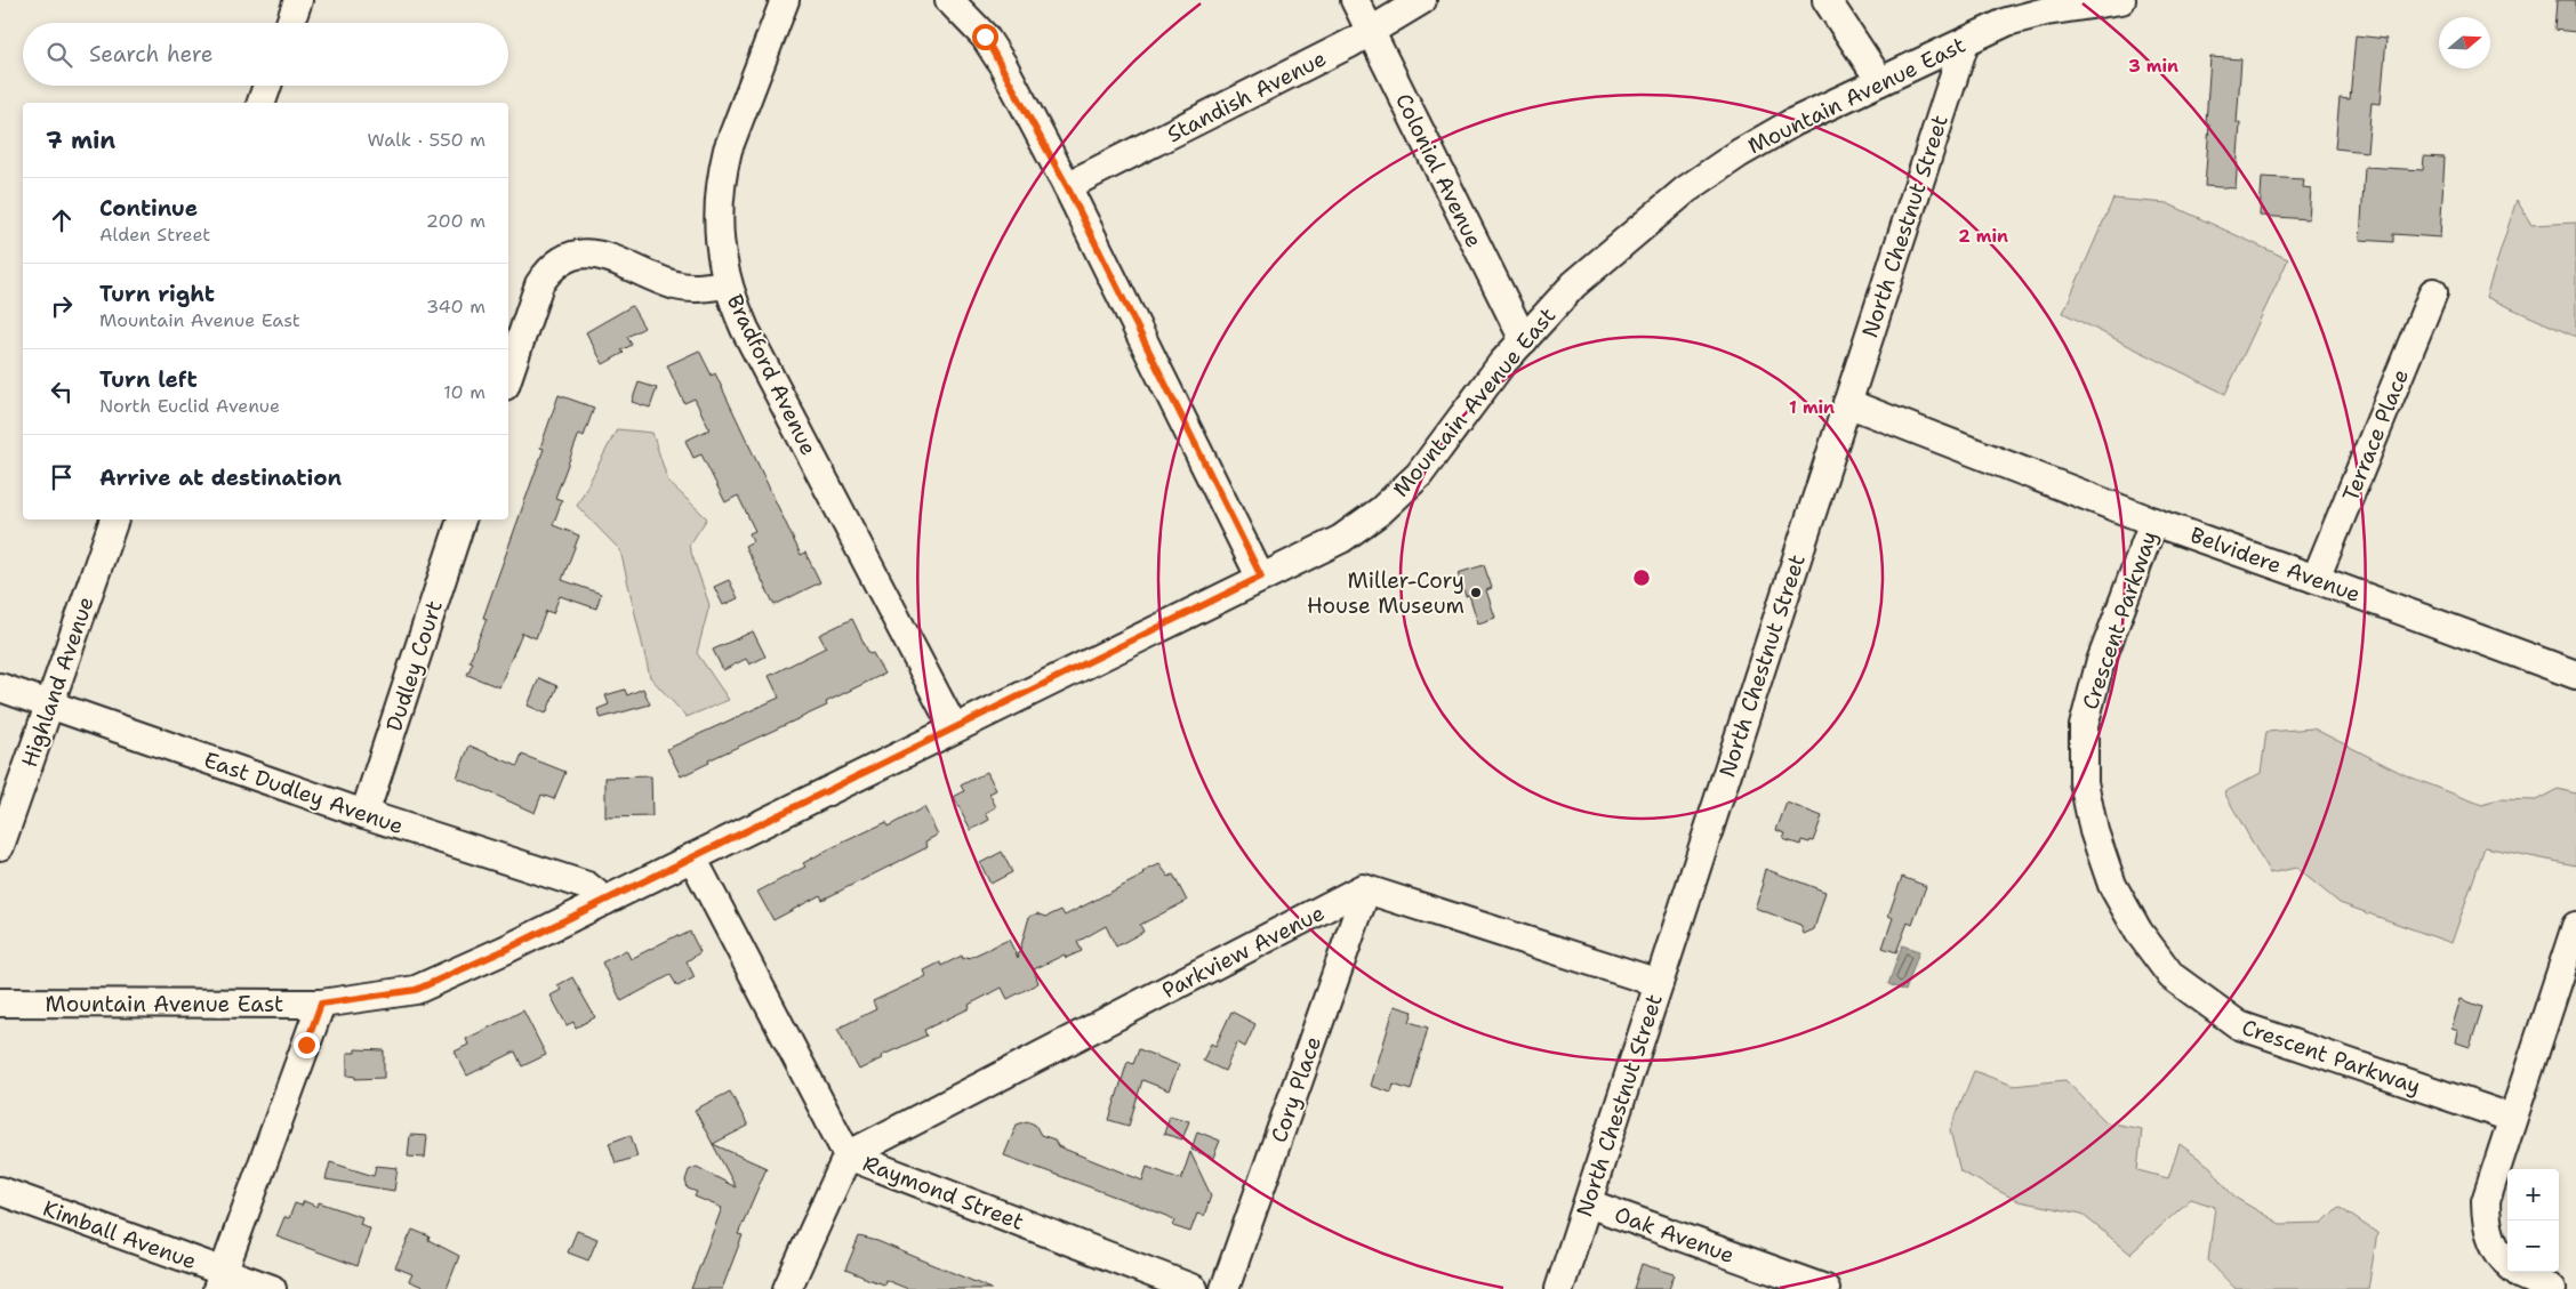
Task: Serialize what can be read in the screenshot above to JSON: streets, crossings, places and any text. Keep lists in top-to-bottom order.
{
  "streets": {
    "street": [
      "Mountain Avenue East",
      "Standish Avenue",
      "Colonial Avenue",
      "North Chestnut Street",
      "Bradford Avenue",
      "Terrace Place",
      "Belvidere Avenue",
      "Crescent Parkway",
      "Dudley Court",
      "Highland Avenue",
      "East Dudley Avenue",
      "Parkview Avenue",
      "Cory Place",
      "Raymond Street",
      "Kimball Avenue",
      "Oak Avenue"
    ]
  },
  "crossings": [
    ["Mountain Avenue East", "Colonial Avenue"],
    ["Mountain Avenue East", "North Chestnut Street"],
    ["Mountain Avenue East", "Bradford Avenue"],
    ["Mountain Avenue East", "East Dudley Avenue"],
    ["Mountain Avenue East", "Raymond Street"],
    ["Standish Avenue", "Colonial Avenue"],
    ["North Chestnut Street", "Belvidere Avenue"],
    ["North Chestnut Street", "Oak Avenue"],
    ["Terrace Place", "Belvidere Avenue"],
    ["Belvidere Avenue", "Crescent Parkway"],
    ["Dudley Court", "East Dudley Avenue"],
    ["Highland Avenue", "East Dudley Avenue"],
    ["Parkview Avenue", "Cory Place"],
    ["Parkview Avenue", "Raymond Street"]
  ],
  "places": ["Miller-Cory House Museum"],
  "north": "right",
  "page": {
    "search": "Search here",
    "heading": ["7 min", "Walk · 550 m"],
    "list": [
      ["Continue", "Alden Street", "200 m"],
      ["Turn right", "Mountain Avenue East", "340 m"],
      ["Turn left", "North Euclid Avenue", "10 m"],
      "Arrive at destination"
    ],
    "map_buttons": ["+", "−"]
  },
  "rings": ["3 min", "2 min", "1 min"]
}
